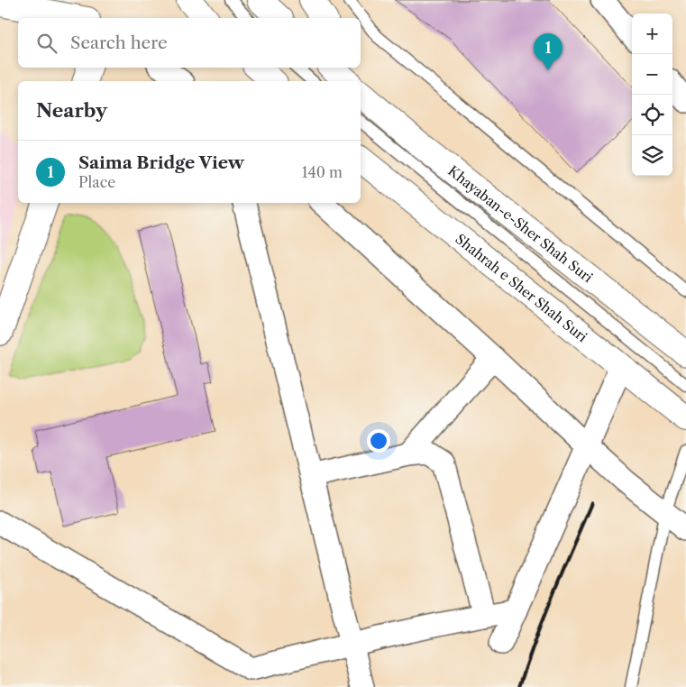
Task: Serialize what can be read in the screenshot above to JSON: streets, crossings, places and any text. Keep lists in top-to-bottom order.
{
  "streets": {
    "main road": ["Khayaban-e-Sher Shah Suri", "Shahrah e Sher Shah Suri"]
  },
  "page": {
    "map_buttons": ["+", "−"],
    "search": "Search here",
    "pins": "1",
    "heading": "Nearby",
    "list": [
      {
        "mark": "1",
        "name": "Saima Bridge View",
        "note": "Place",
        "value": "140 m"
      }
    ]
  }
}
